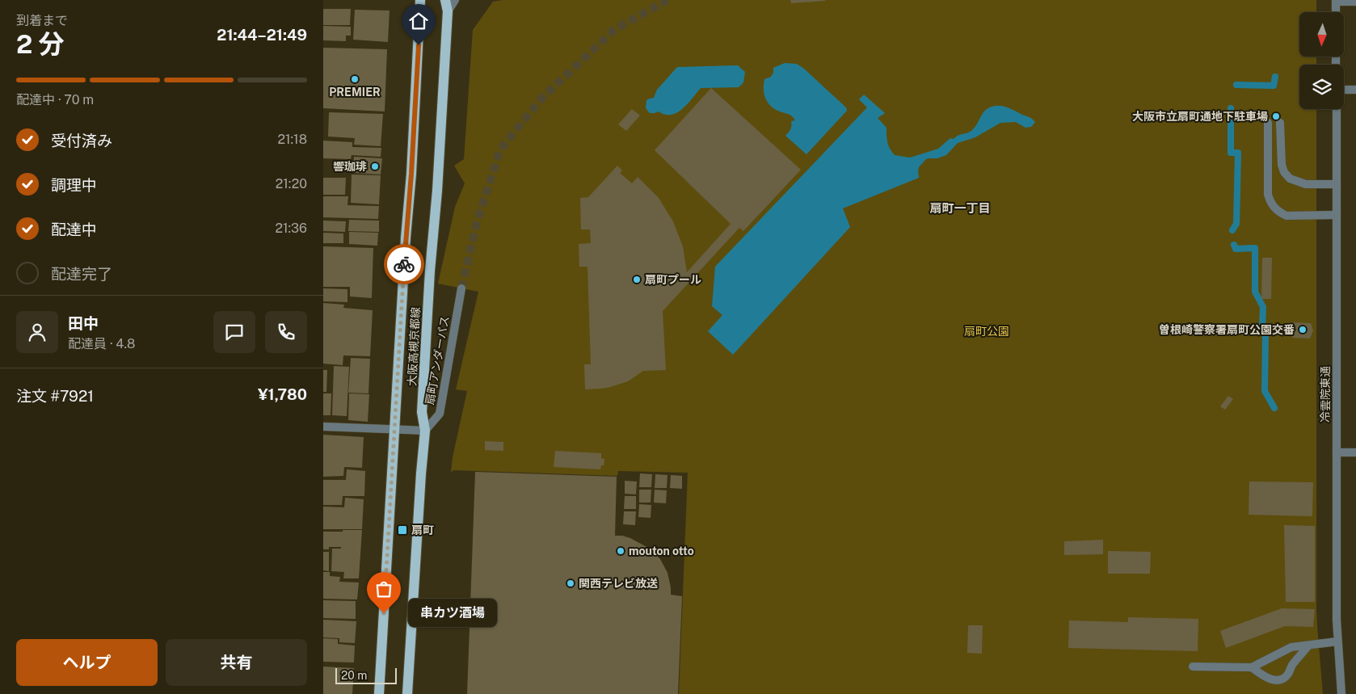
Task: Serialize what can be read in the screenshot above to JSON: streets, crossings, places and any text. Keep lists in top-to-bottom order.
{
  "streets": {
    "main road": ["大阪高槻京都線"],
    "street": ["扇町アンダーパス", "冷雲院東通"]
  },
  "crossings": [
    ["大阪高槻京都線", "扇町アンダーパス"]
  ],
  "districts": ["扇町一丁目"],
  "parks": ["扇町公園"],
  "places": {
    "other": [
      "PREMIER",
      "大阪市立扇町通地下駐車場",
      "響珈琲",
      "扇町プール",
      "曽根崎警察署扇町公園交番",
      "mouton otto",
      "関西テレビ放送",
      "串カツ酒場"
    ],
    "transit": ["扇町"]
  },
  "scale_bar": "20 m",
  "north": "bottom",
  "page": {
    "heading": ["2 分", "到着まで", "21:44–21:49"],
    "panel": [
      "田中",
      "配達員 · 4.8",
      "注文 #7921",
      "¥1,780"
    ],
    "bar": "配達中 · 70 m",
    "list": [
      ["受付済み", "21:18"],
      ["調理中", "21:20"],
      ["配達中", "21:36"],
      "配達完了"
    ],
    "bubble": "串カツ酒場",
    "buttons": ["ヘルプ", "共有"],
    "scale": "20 m"
  }
}
